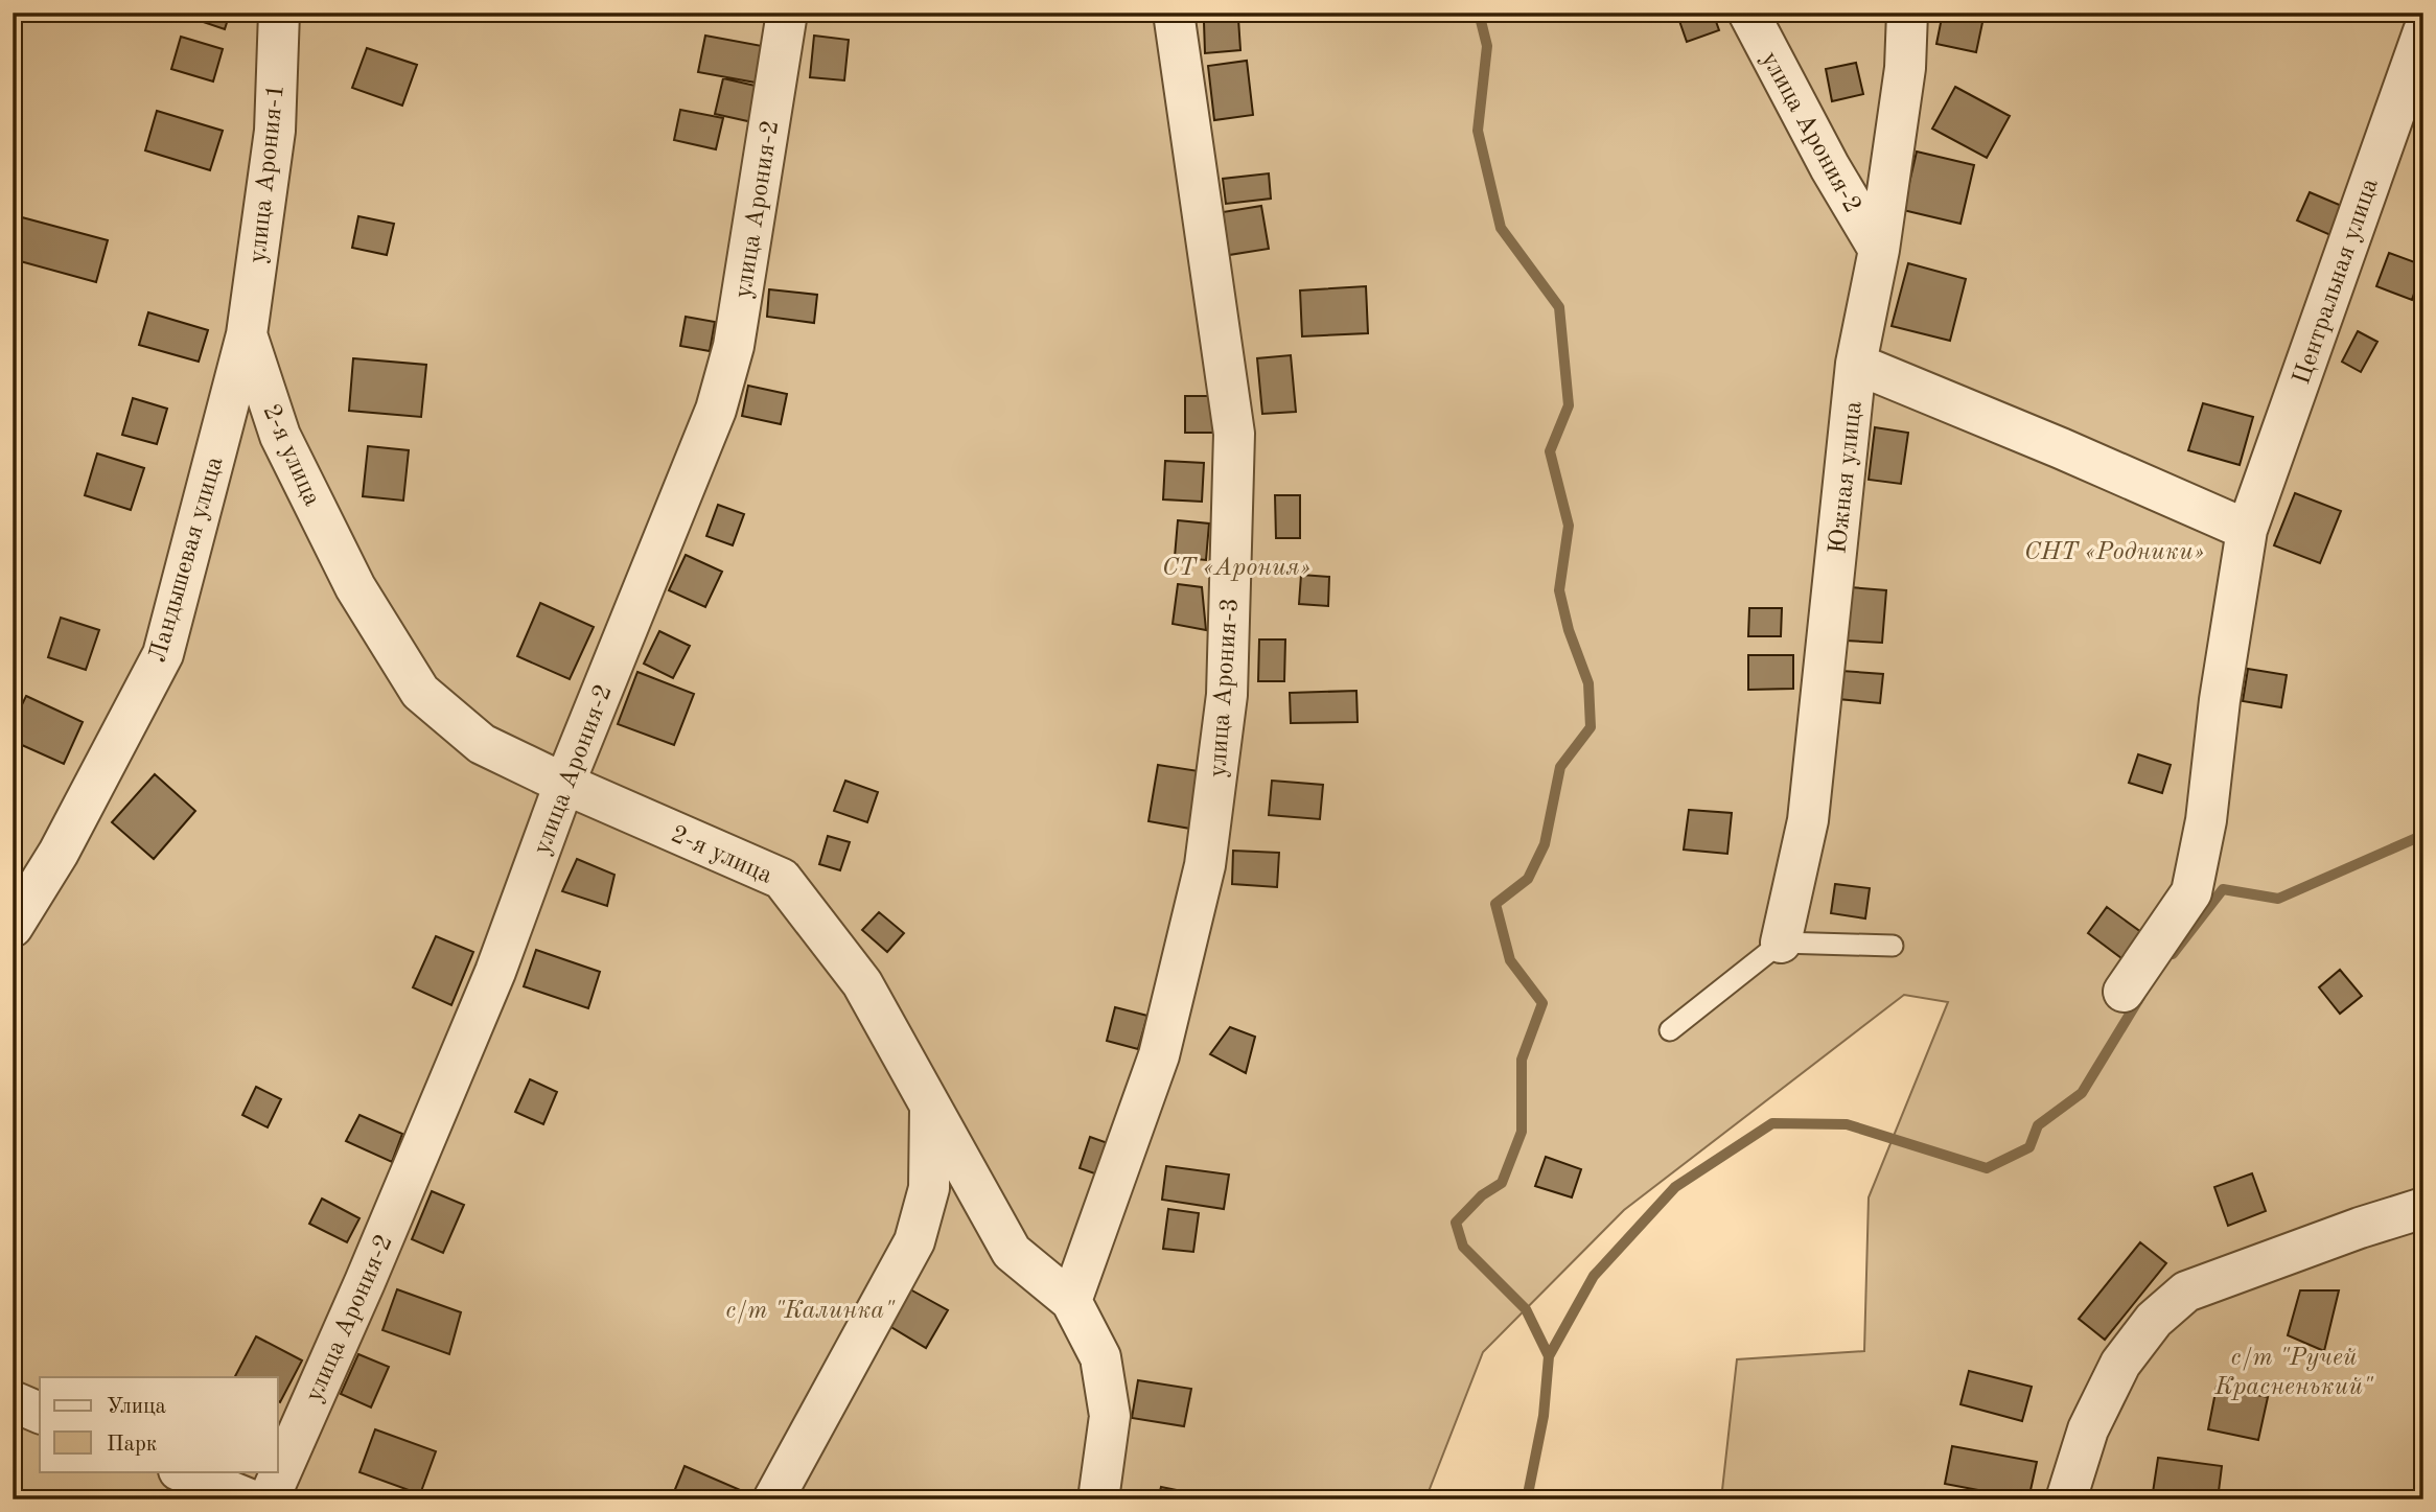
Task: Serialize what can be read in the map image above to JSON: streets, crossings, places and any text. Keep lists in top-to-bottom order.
{
  "streets": {
    "street": [
      "улица Арония-2",
      "улица Арония-1",
      "Центральная улица",
      "2-я улица",
      "Южная улица",
      "Ландышевая улица",
      "улица Арония-3"
    ]
  },
  "crossings": [
    ["улица Арония-2", "2-я улица"],
    ["улица Арония-2", "Южная улица"],
    ["улица Арония-1", "2-я улица"],
    ["улица Арония-1", "Ландышевая улица"],
    ["2-я улица", "Ландышевая улица"],
    ["2-я улица", "улица Арония-3"]
  ],
  "parks": [
    "СНТ «Родники»",
    "СТ «Арония»",
    "с/т \"Калинка\"",
    "с/т \"Ручей Красненький\""
  ],
  "legend": ["Улица", "Парк"]
}
